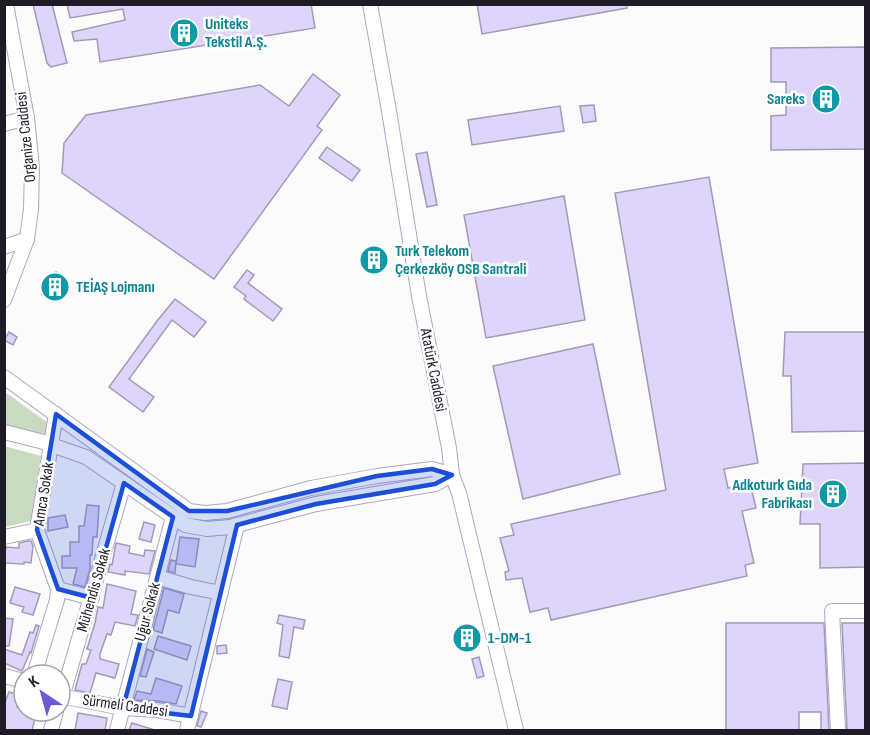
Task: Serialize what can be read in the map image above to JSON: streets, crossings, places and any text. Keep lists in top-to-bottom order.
{
  "streets": {
    "street": [
      "Organize Caddesi",
      "Atatürk Caddesi",
      "Amca Sokak",
      "Mühendis Sokak",
      "Uğur Sokak",
      "Sürmeli Caddesi"
    ]
  },
  "crossings": [
    ["Uğur Sokak", "Sürmeli Caddesi"]
  ],
  "places": {
    "building": [
      "Uniteks Tekstil A.Ş.",
      "Sareks",
      "Turk Telekom Çerkezköy OSB Santrali",
      "TEİAŞ Lojmanı",
      "Adkoturk Gıda Fabrikası",
      "1-DM-1"
    ]
  },
  "north": "top left"
}
